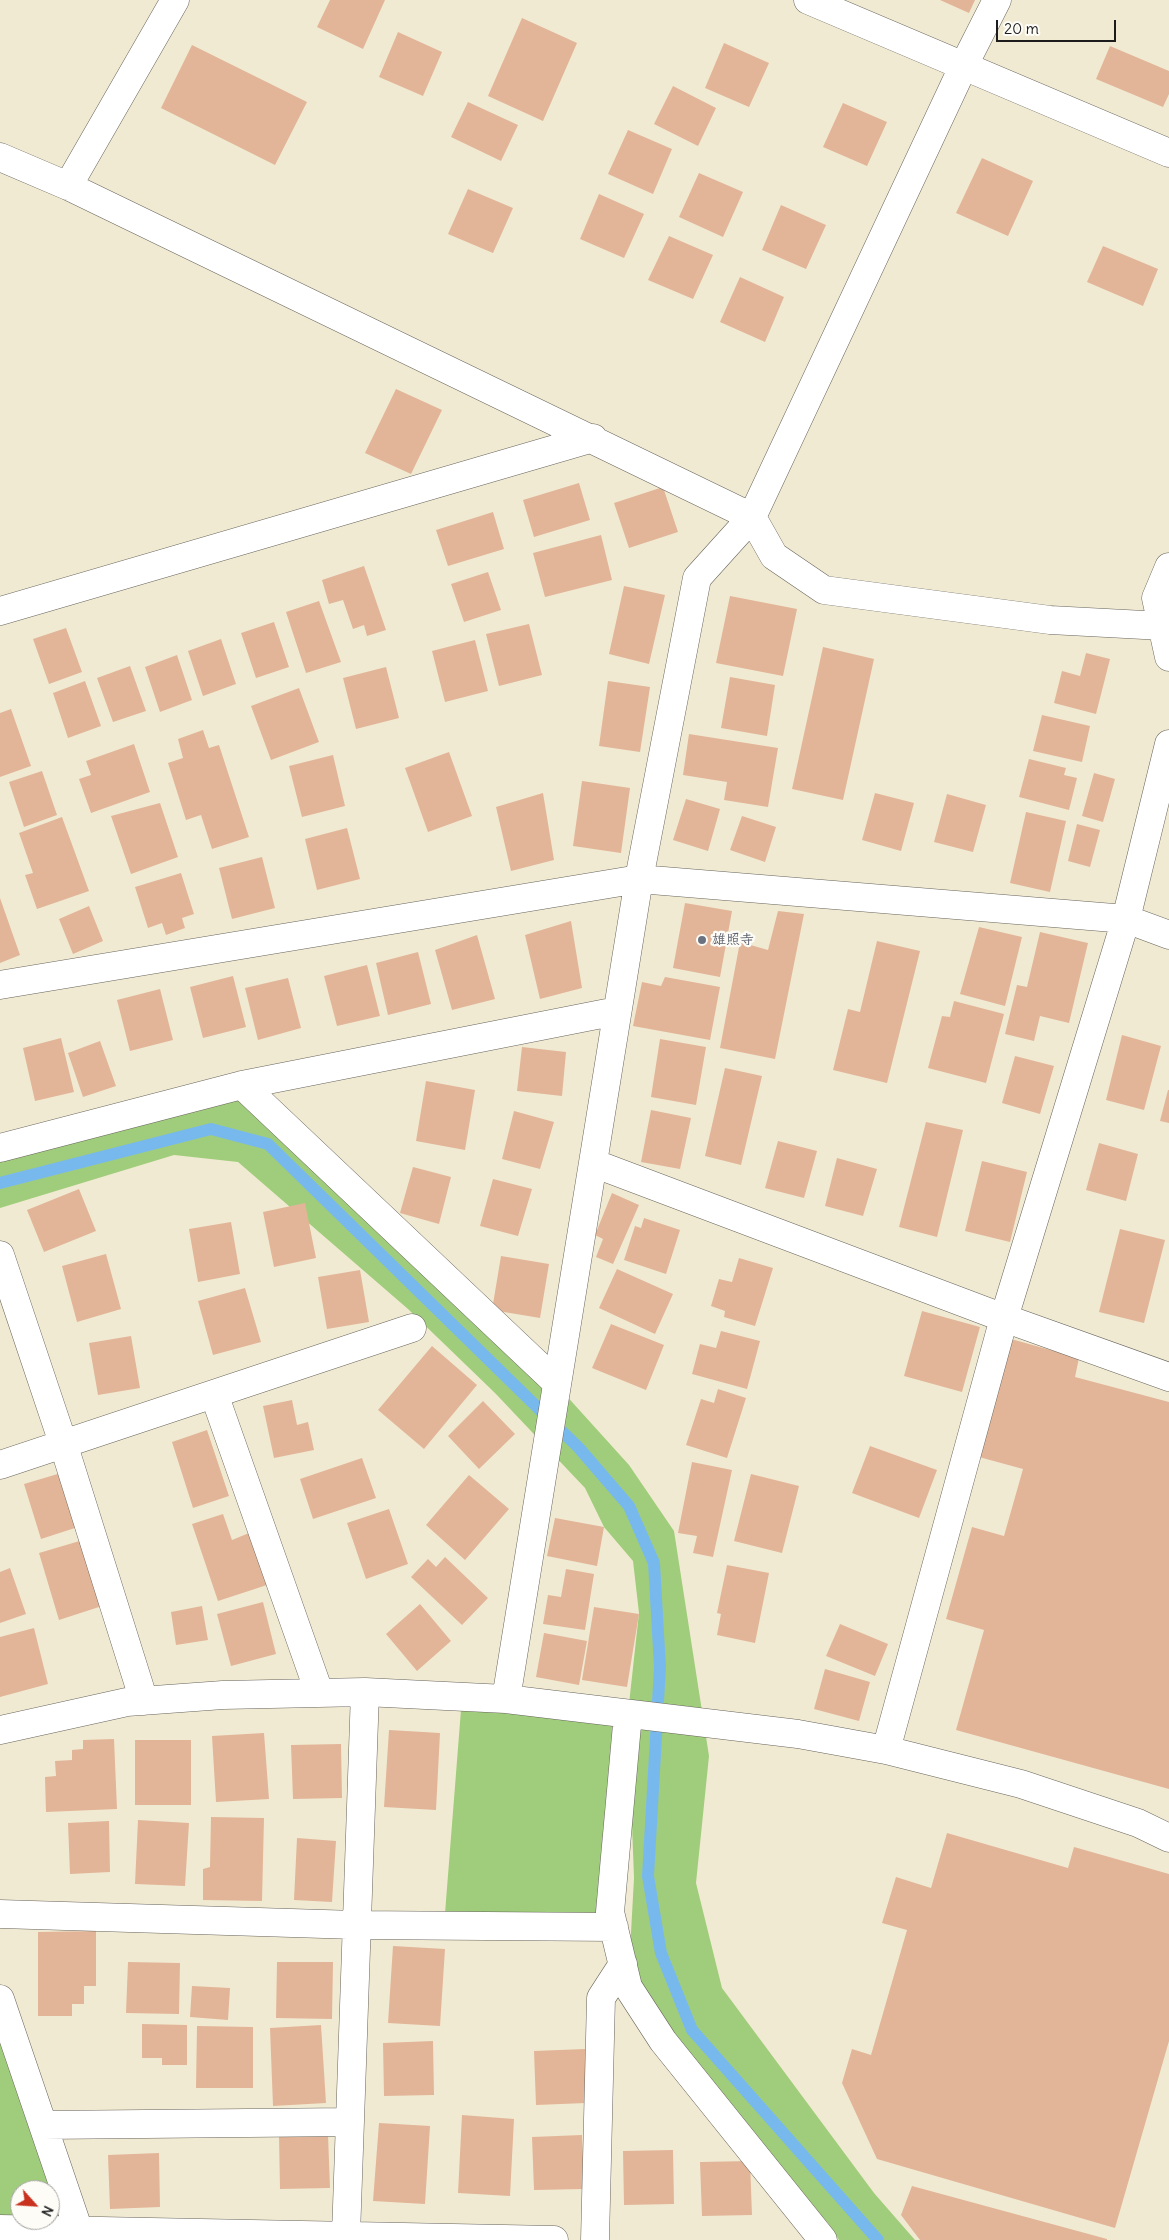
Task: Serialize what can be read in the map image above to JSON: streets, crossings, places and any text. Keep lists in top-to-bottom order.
{
  "places": ["雄照寺"],
  "scale_bar": "20 m",
  "north": "bottom right"
}
